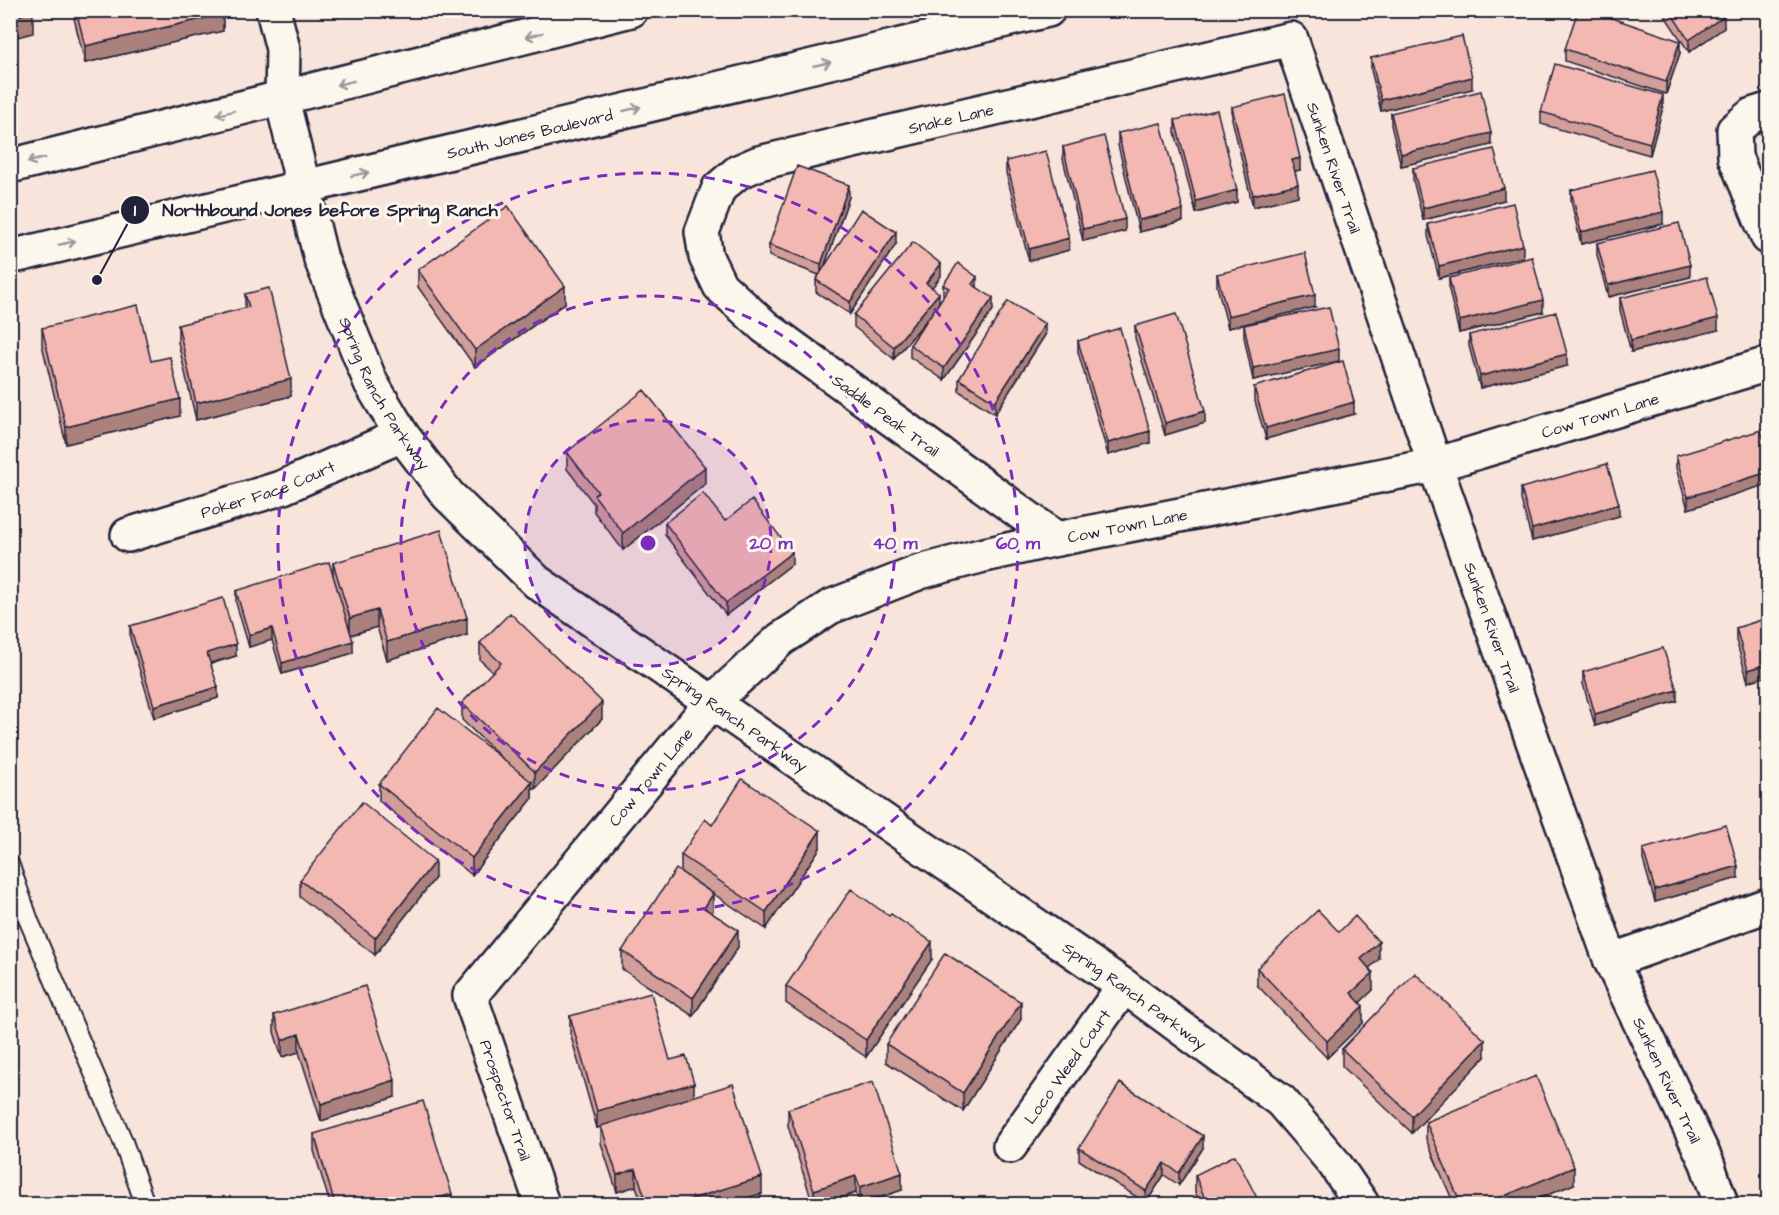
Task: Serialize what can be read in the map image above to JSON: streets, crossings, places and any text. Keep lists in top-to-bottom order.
{
  "streets": {
    "street": [
      "Snake Lane",
      "South Jones Boulevard",
      "Sunken River Trail",
      "Spring Ranch Parkway",
      "Saddle Peak Trail",
      "Cow Town Lane",
      "Poker Face Court",
      "Loco Weed Court",
      "Prospector Trail"
    ]
  },
  "crossings": [
    ["Snake Lane", "Sunken River Trail"],
    ["Snake Lane", "Saddle Peak Trail"],
    ["South Jones Boulevard", "Spring Ranch Parkway"],
    ["Sunken River Trail", "Cow Town Lane"],
    ["Spring Ranch Parkway", "Cow Town Lane"],
    ["Spring Ranch Parkway", "Poker Face Court"],
    ["Spring Ranch Parkway", "Loco Weed Court"],
    ["Saddle Peak Trail", "Cow Town Lane"],
    ["Cow Town Lane", "Prospector Trail"]
  ],
  "places": ["Northbound Jones before Spring Ranch"],
  "rings": ["20 m", "40 m", "60 m"]
}
